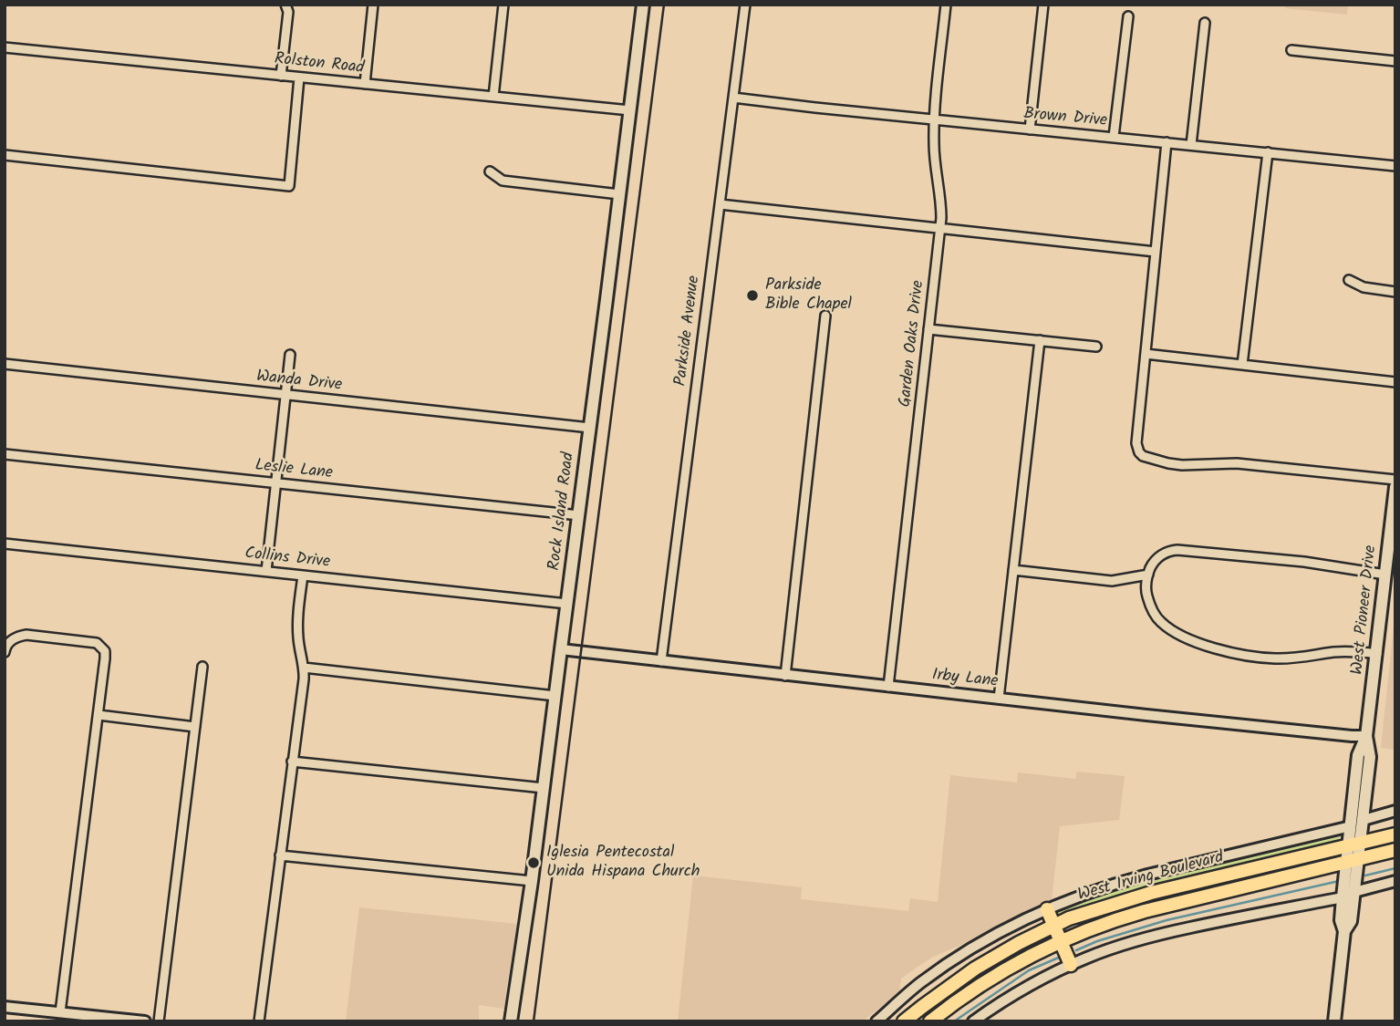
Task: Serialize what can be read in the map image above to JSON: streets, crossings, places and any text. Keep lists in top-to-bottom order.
{
  "streets": {
    "main road": ["Rock Island Road", "West Pioneer Drive", "West Irving Boulevard"],
    "street": [
      "Rolston Road",
      "Brown Drive",
      "Parkside Avenue",
      "Garden Oaks Drive",
      "Wanda Drive",
      "Leslie Lane",
      "Collins Drive",
      "Irby Lane"
    ]
  },
  "crossings": [
    ["Rolston Road", "Rock Island Road"],
    ["Brown Drive", "Parkside Avenue"],
    ["Brown Drive", "Garden Oaks Drive"],
    ["Parkside Avenue", "Irby Lane"],
    ["Garden Oaks Drive", "Irby Lane"],
    ["Wanda Drive", "Rock Island Road"],
    ["Leslie Lane", "Rock Island Road"],
    ["Rock Island Road", "Collins Drive"],
    ["Rock Island Road", "Irby Lane"],
    ["West Pioneer Drive", "Irby Lane"],
    ["West Pioneer Drive", "West Irving Boulevard"]
  ],
  "places": ["Parkside Bible Chapel", "Iglesia Pentecostal Unida Hispana Church"]
}
